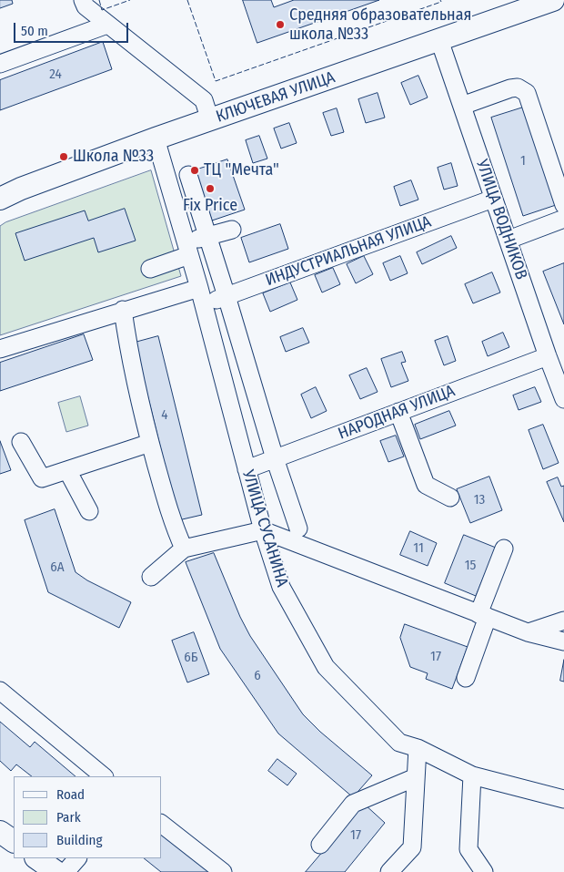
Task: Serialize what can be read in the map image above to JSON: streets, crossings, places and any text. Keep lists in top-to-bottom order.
{
  "streets": {
    "main road": ["КЛЮЧЕВАЯ УЛИЦА"],
    "street": [
      "УЛИЦА ВОДНИКОВ",
      "ИНДУСТРИАЛЬНАЯ УЛИЦА",
      "НАРОДНАЯ УЛИЦА",
      "УЛИЦА СУСАНИНА"
    ]
  },
  "crossings": [
    ["КЛЮЧЕВАЯ УЛИЦА", "УЛИЦА ВОДНИКОВ"],
    ["КЛЮЧЕВАЯ УЛИЦА", "УЛИЦА СУСАНИНА"],
    ["УЛИЦА ВОДНИКОВ", "ИНДУСТРИАЛЬНАЯ УЛИЦА"],
    ["УЛИЦА ВОДНИКОВ", "НАРОДНАЯ УЛИЦА"],
    ["ИНДУСТРИАЛЬНАЯ УЛИЦА", "УЛИЦА СУСАНИНА"],
    ["НАРОДНАЯ УЛИЦА", "УЛИЦА СУСАНИНА"]
  ],
  "places": [
    "Средняя образовательная школа №33",
    "Школа №33",
    "ТЦ \"Мечта\"",
    "Fix Price"
  ],
  "house_numbers": [
    "24",
    "1",
    "4",
    "13",
    "11",
    "15",
    "6А",
    "17",
    "6Б",
    "6",
    "17"
  ],
  "legend": ["Road", "Park", "Building"],
  "scale_bar": "50 m"
}
